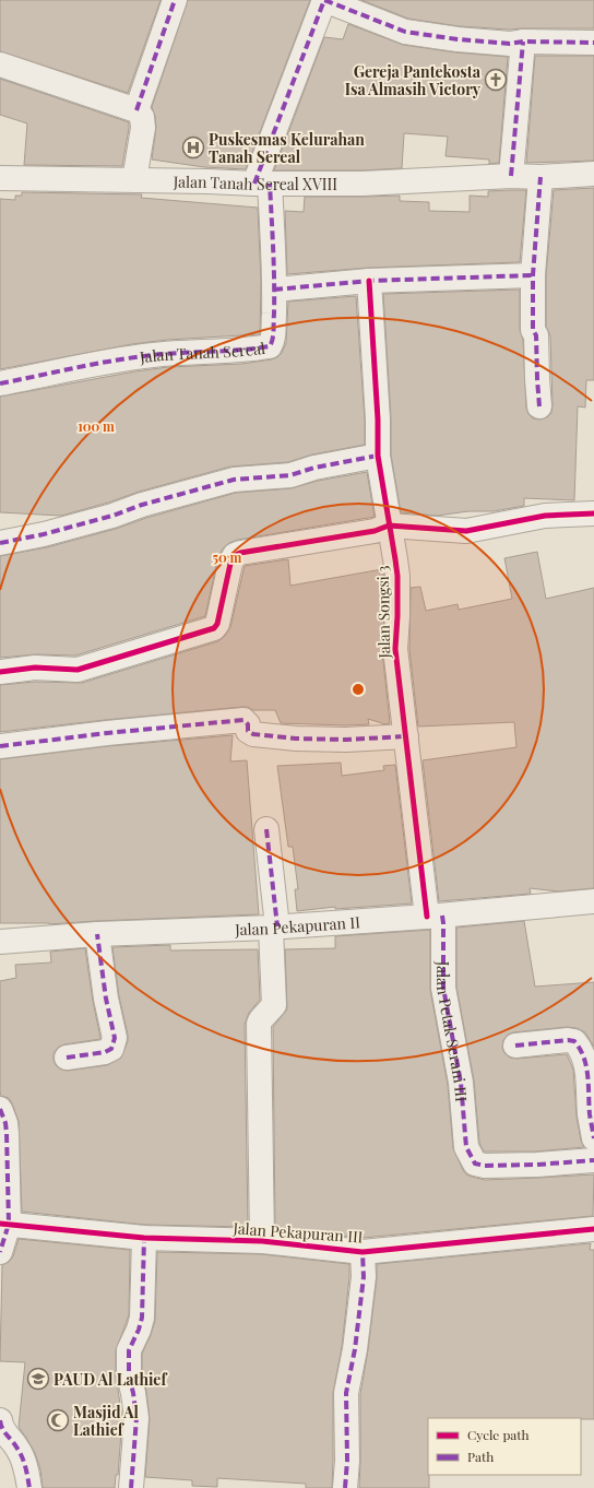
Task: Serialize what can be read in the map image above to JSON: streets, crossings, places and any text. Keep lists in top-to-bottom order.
{
  "streets": {
    "street": [
      "Jalan Tanah Sereal XVIII",
      "Jalan Tanah Sereal",
      "Jalan Songsi 3",
      "Jalan Pekapuran II",
      "Jalan Petak Serani III",
      "Jalan Pekapuran III"
    ]
  },
  "crossings": [
    ["Jalan Tanah Sereal XVIII", "Jalan Tanah Sereal"],
    ["Jalan Songsi 3", "Jalan Pekapuran II"],
    ["Jalan Songsi 3", "Jalan Petak Serani III"],
    ["Jalan Pekapuran II", "Jalan Petak Serani III"]
  ],
  "places": {
    "church": ["Gereja Pantekosta Isa Almasih Victory"],
    "hospital": ["Puskesmas Kelurahan Tanah Sereal"],
    "school or university": ["PAUD Al Lathief"],
    "mosque": ["Masjid Al Lathief"]
  },
  "legend": ["Cycle path", "Path"],
  "rings": ["100 m", "50 m"]
}
